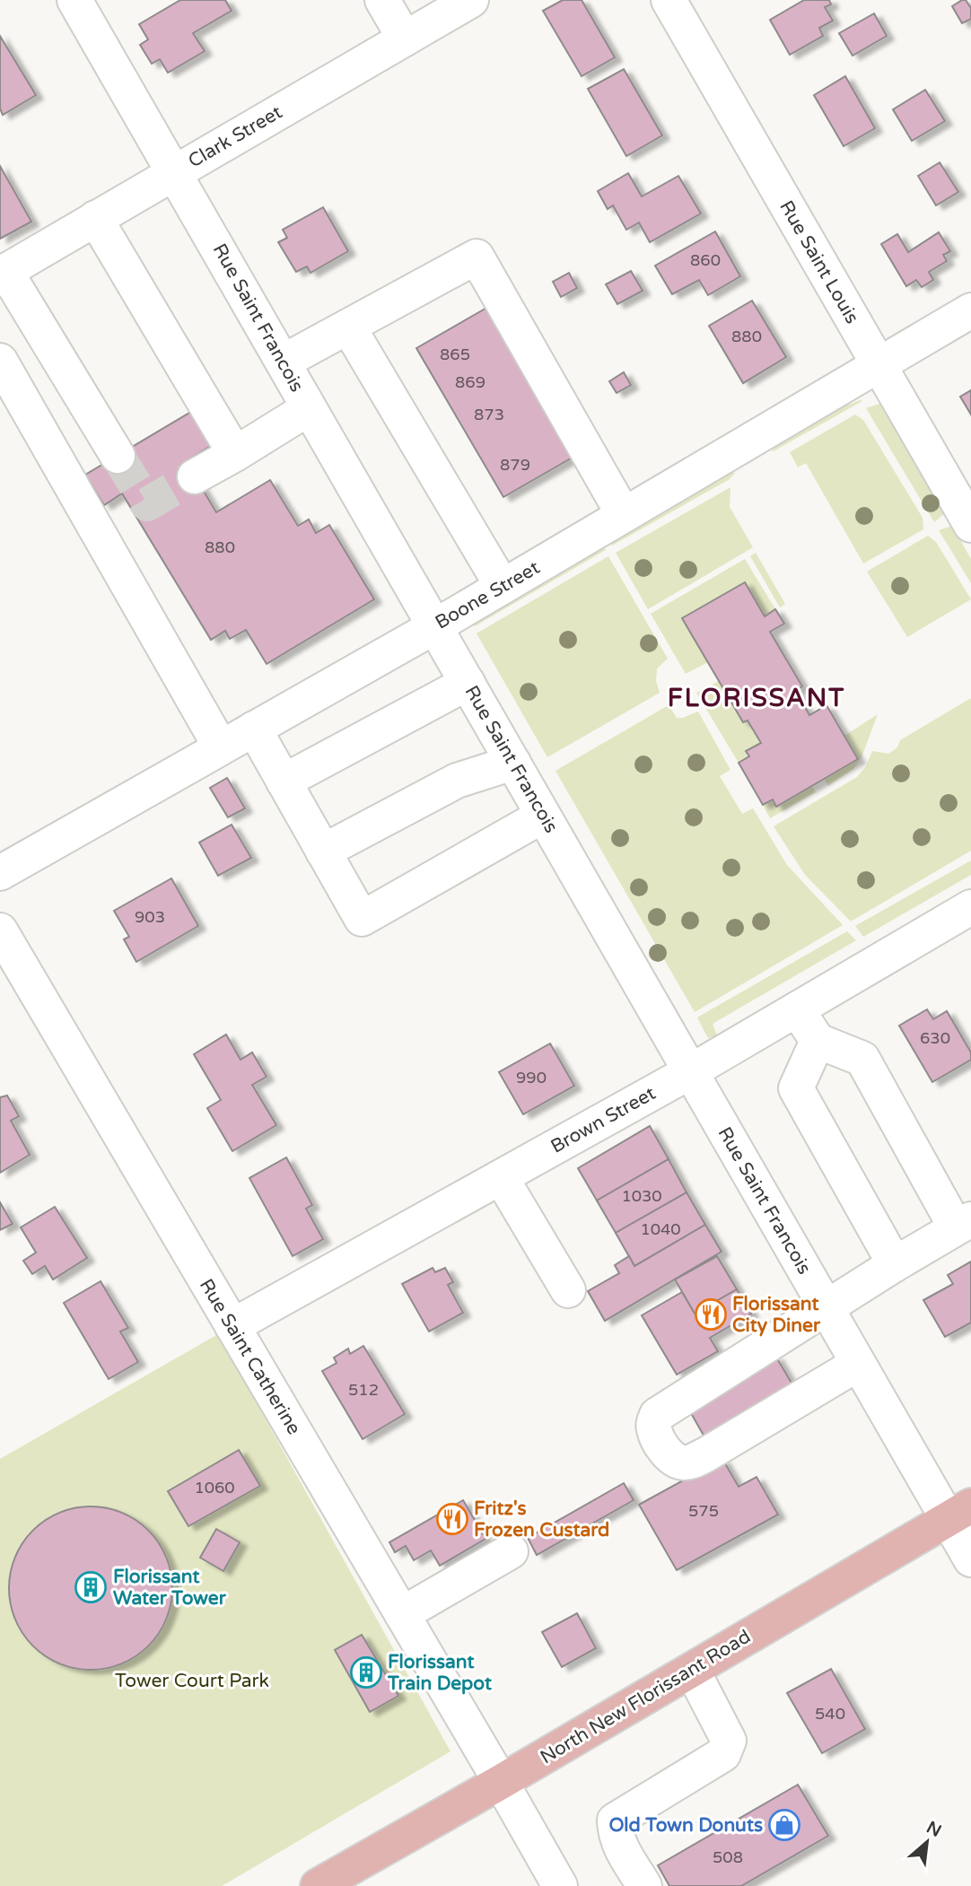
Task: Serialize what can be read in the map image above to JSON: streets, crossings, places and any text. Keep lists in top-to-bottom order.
{
  "streets": {
    "main road": ["North New Florissant Road"],
    "street": [
      "Clark Street",
      "Rue Saint Louis",
      "Rue Saint Francois",
      "Boone Street",
      "Brown Street",
      "Rue Saint Catherine"
    ]
  },
  "crossings": [
    ["Clark Street", "Rue Saint Francois"],
    ["Rue Saint Louis", "Boone Street"],
    ["Rue Saint Francois", "Boone Street"],
    ["Rue Saint Francois", "Brown Street"],
    ["Rue Saint Francois", "North New Florissant Road"],
    ["Brown Street", "Rue Saint Catherine"],
    ["Rue Saint Catherine", "North New Florissant Road"]
  ],
  "districts": ["FLORISSANT"],
  "parks": ["Tower Court Park"],
  "places": {
    "restaurant": ["Florissant City Diner", "Fritz's Frozen Custard"],
    "building": ["Florissant Water Tower", "Florissant Train Depot"],
    "shop": ["Old Town Donuts"]
  },
  "house_numbers": [
    "860",
    "880",
    "865",
    "869",
    "873",
    "879",
    "880",
    "903",
    "630",
    "990",
    "1030",
    "1040",
    "512",
    "1060",
    "575",
    "540",
    "508"
  ],
  "north": "top right"
}
